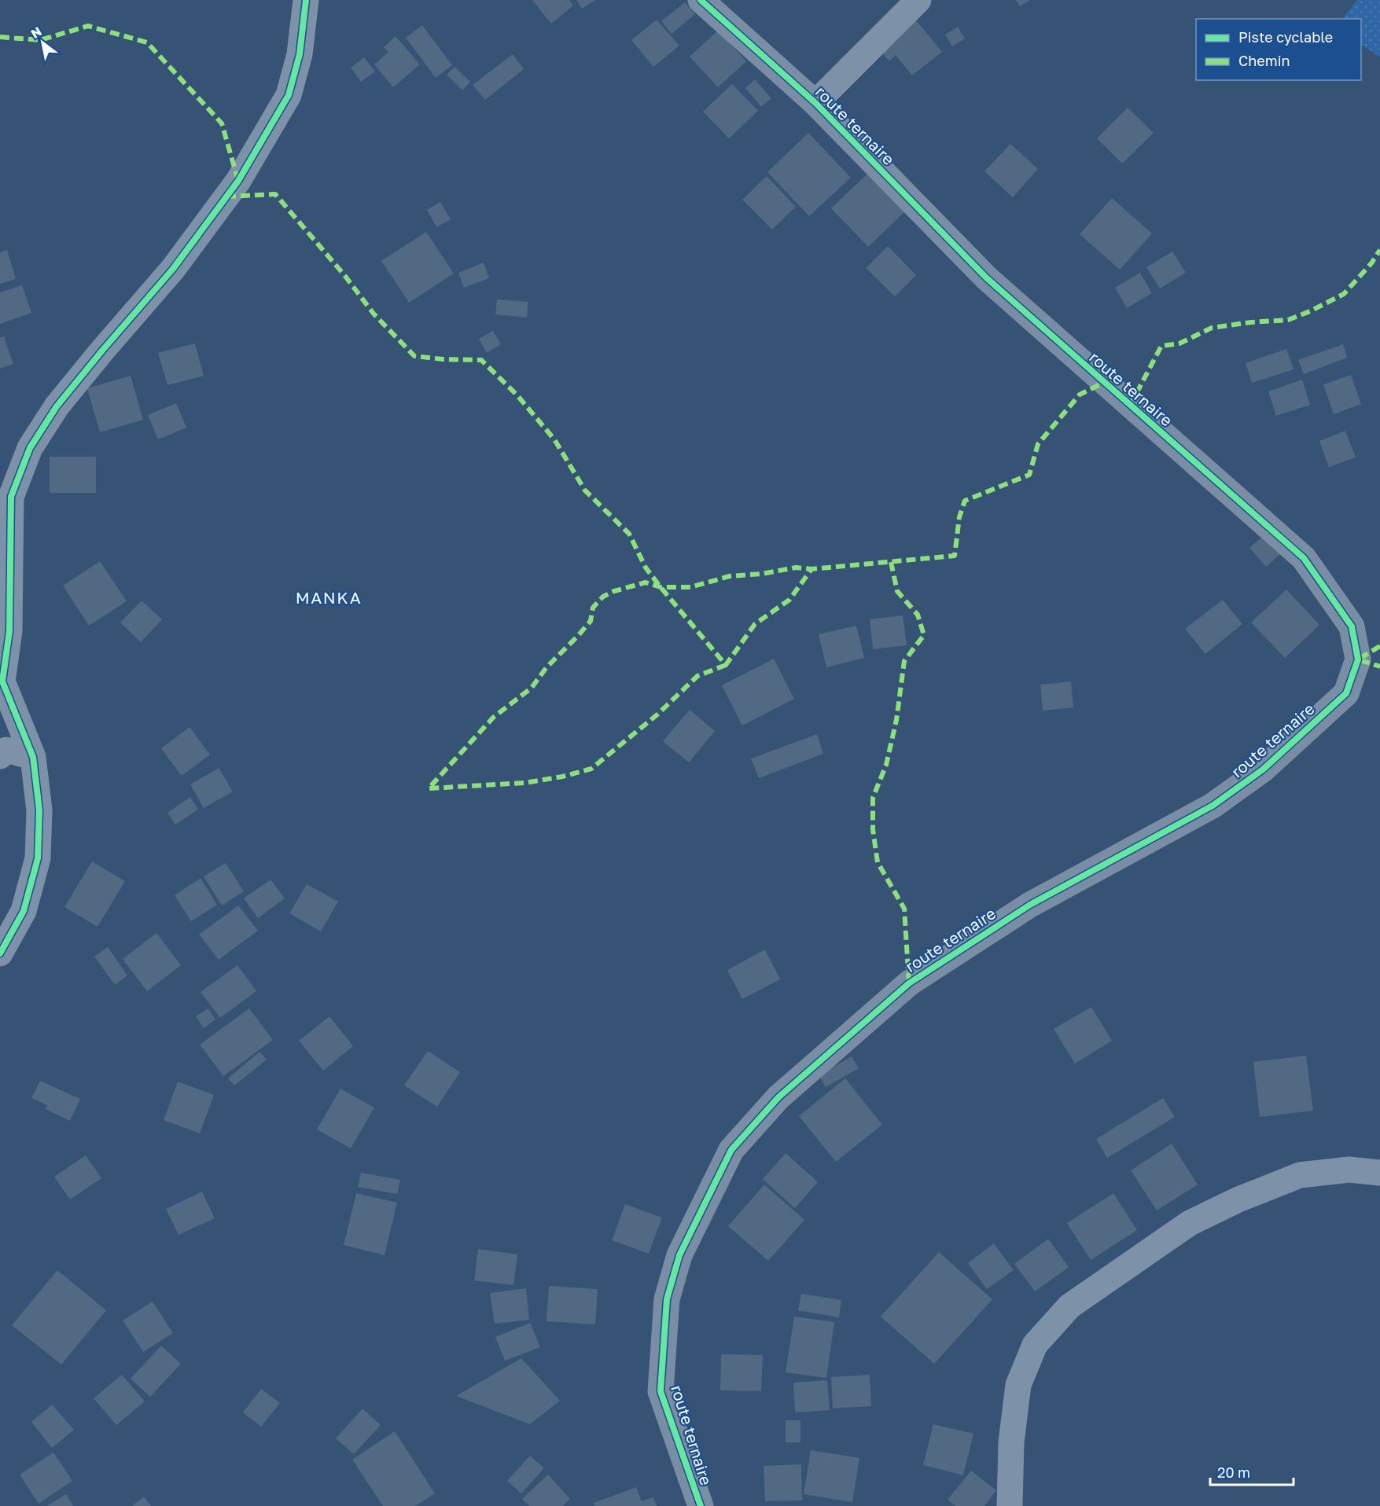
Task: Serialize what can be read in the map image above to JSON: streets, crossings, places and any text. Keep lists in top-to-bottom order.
{
  "streets": {
    "street": ["route ternaire"]
  },
  "districts": ["MANKA"],
  "legend": ["Piste cyclable", "Chemin"],
  "scale_bar": "20 m",
  "north": "top left"
}
